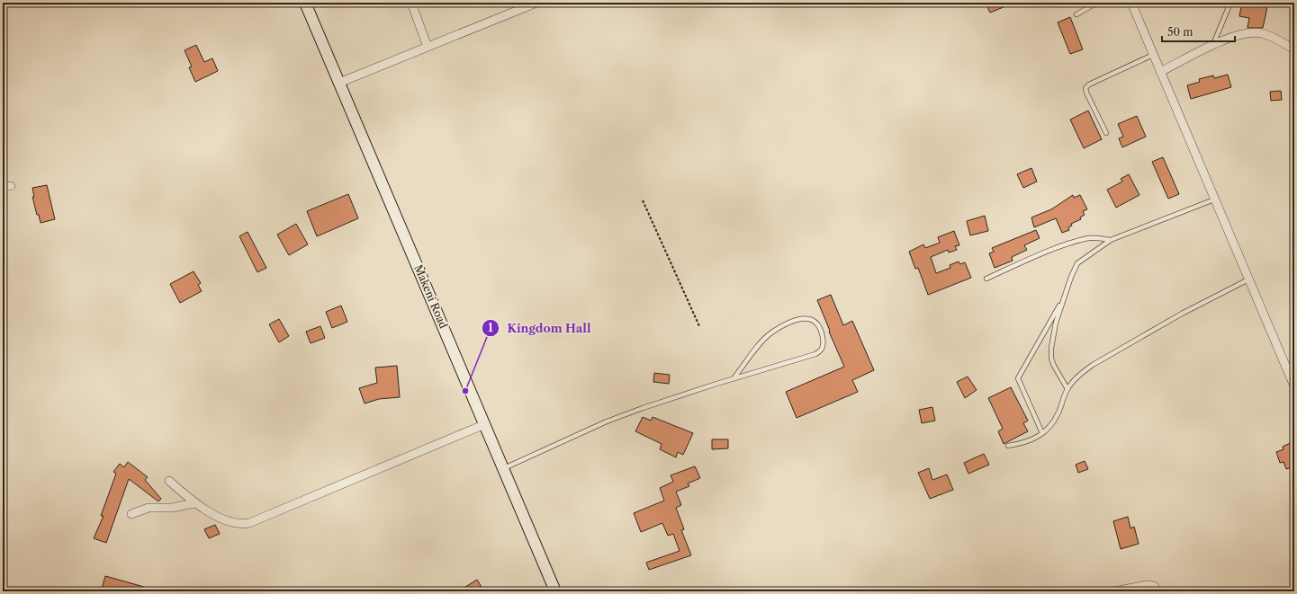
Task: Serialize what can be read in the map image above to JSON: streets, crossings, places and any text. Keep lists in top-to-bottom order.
{
  "streets": {
    "main road": ["Makeni Road"]
  },
  "places": ["Kingdom Hall"],
  "scale_bar": "50 m"
}
